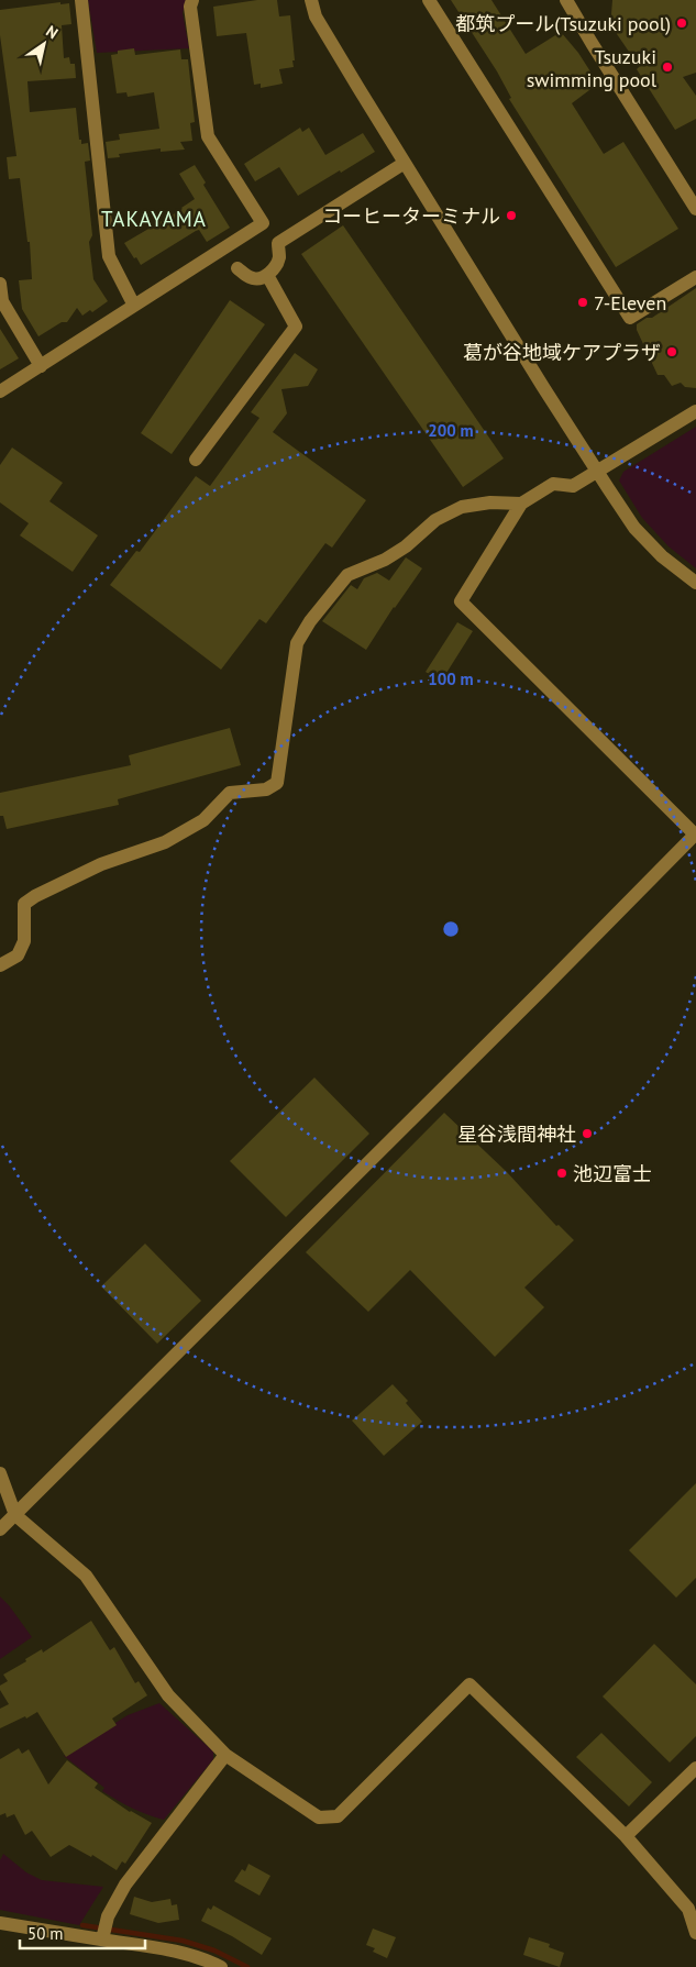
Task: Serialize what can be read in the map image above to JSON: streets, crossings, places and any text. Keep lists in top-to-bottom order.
{
  "districts": ["TAKAYAMA"],
  "places": [
    "都筑プール(Tsuzuki pool)",
    "Tsuzuki swimming pool",
    "コーヒーターミナル",
    "7-Eleven",
    "葛が谷地域ケアプラザ",
    "星谷浅間神社",
    "池辺富士"
  ],
  "scale_bar": "50 m",
  "north": "top right",
  "rings": ["200 m", "100 m"]
}
